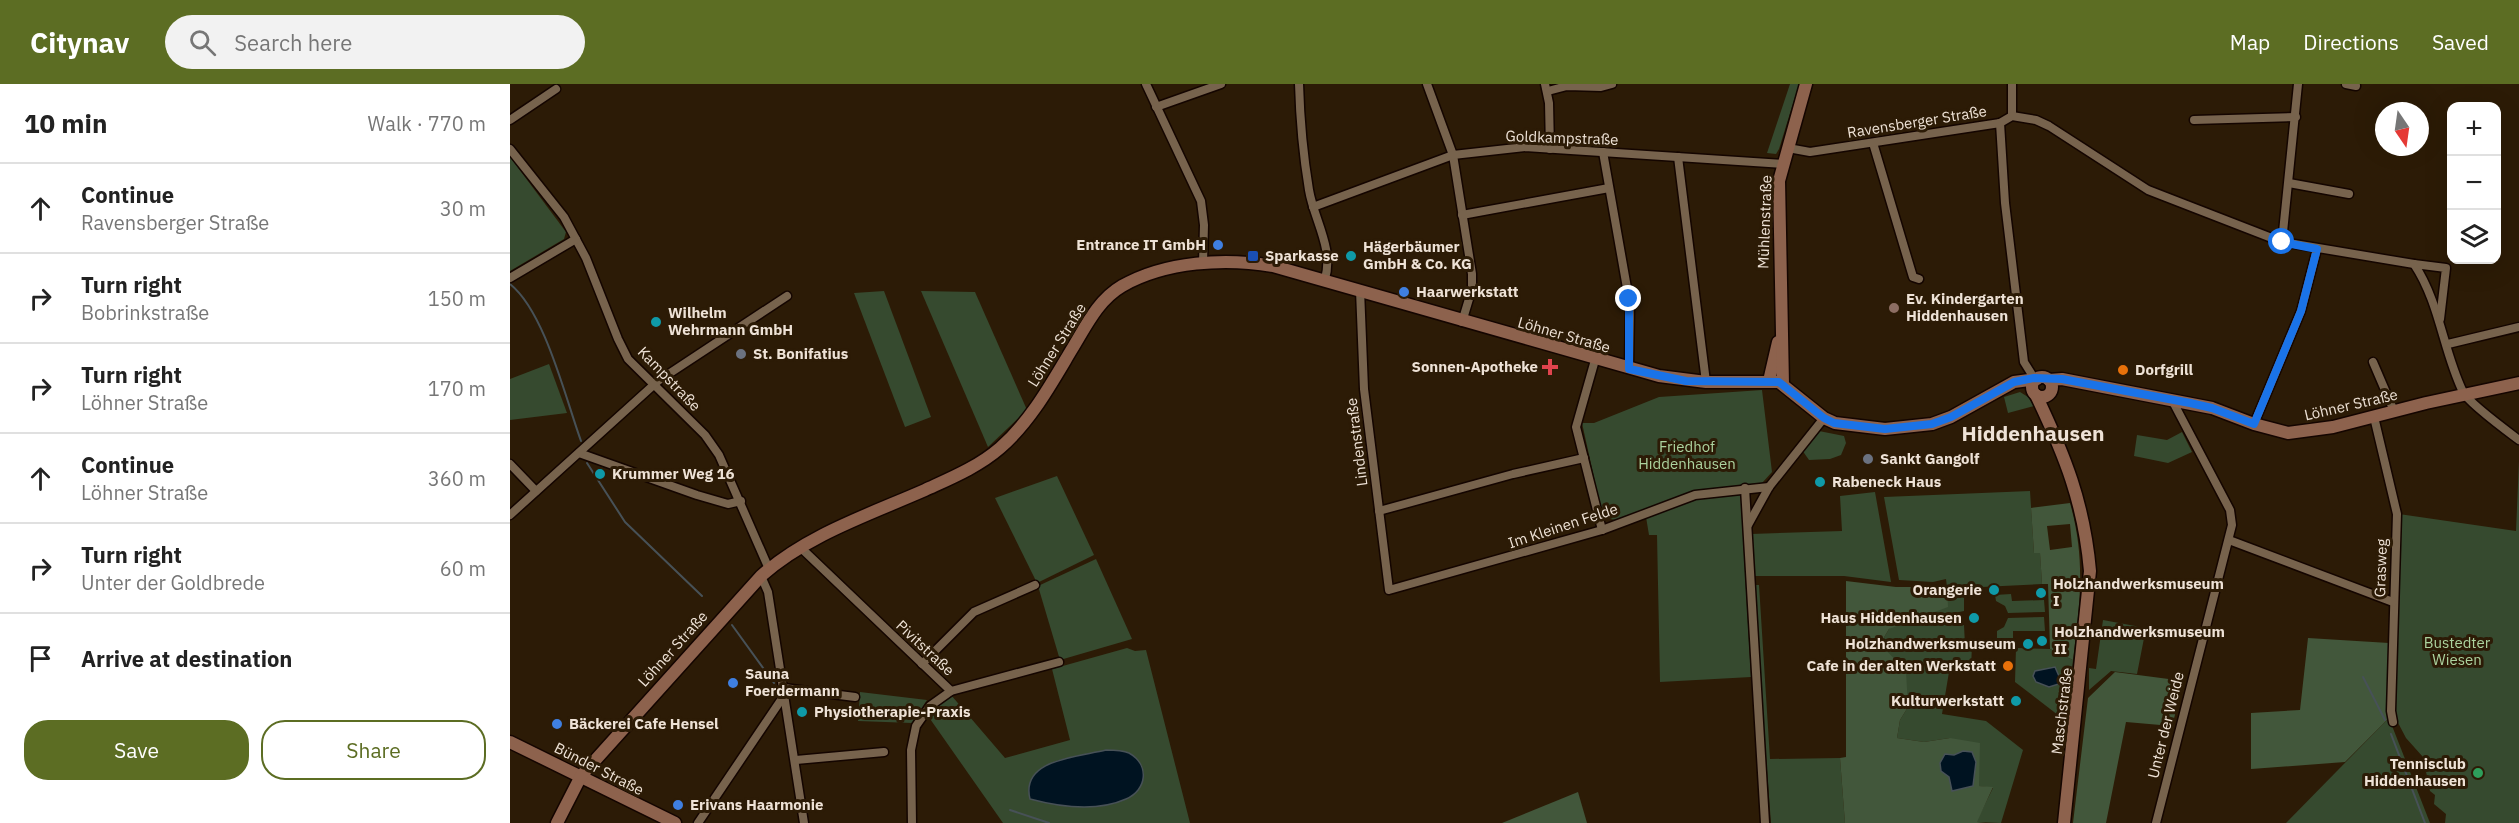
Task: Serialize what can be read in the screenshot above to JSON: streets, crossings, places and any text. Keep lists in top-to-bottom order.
{
  "streets": {
    "main road": [
      "Mühlenstraße",
      "Löhner Straße",
      "Maschstraße",
      "Bünder Straße"
    ],
    "street": [
      "Ravensberger Straße",
      "Goldkampstraße",
      "Kampstraße",
      "Lindenstraße",
      "Im Kleinen Felde",
      "Grasweg",
      "Pivitstraße",
      "Unter der Weide"
    ]
  },
  "crossings": [
    ["Ravensberger Straße", "Mühlenstraße"],
    ["Goldkampstraße", "Mühlenstraße"],
    ["Mühlenstraße", "Löhner Straße"],
    ["Löhner Straße", "Kampstraße"],
    ["Löhner Straße", "Lindenstraße"],
    ["Löhner Straße", "Grasweg"],
    ["Löhner Straße", "Pivitstraße"],
    ["Löhner Straße", "Maschstraße"],
    ["Löhner Straße", "Unter der Weide"],
    ["Löhner Straße", "Bünder Straße"],
    ["Lindenstraße", "Im Kleinen Felde"]
  ],
  "districts": ["Hiddenhausen"],
  "parks": ["Friedhof Hiddenhausen", "Bustedter Wiesen"],
  "places": {
    "other": [
      "Entrance IT GmbH",
      "Hägerbäumer GmbH & Co. KG",
      "Haarwerkstatt",
      "Ev. Kindergarten Hiddenhausen",
      "Wilhelm Wehrmann GmbH",
      "St. Bonifatius",
      "Dorfgrill",
      "Sankt Gangolf",
      "Krummer Weg 16",
      "Rabeneck Haus",
      "Orangerie",
      "Holzhandwerksmuseum I",
      "Haus Hiddenhausen",
      "Holzhandwerksmuseum II",
      "Holzhandwerksmuseum",
      "Cafe in der alten Werkstatt",
      "Sauna Foerdermann",
      "Kulturwerkstatt",
      "Physiotherapie-Praxis",
      "Bäckerei Cafe Hensel",
      "Tennisclub Hiddenhausen",
      "Erivans Haarmonie"
    ],
    "transit": ["Sparkasse"],
    "health": ["Sonnen-Apotheke"]
  },
  "north": "bottom",
  "page": {
    "header": "Citynav",
    "search": "Search here",
    "nav": ["Map", "Directions", "Saved"],
    "heading": ["10 min", "Walk · 770 m"],
    "map_buttons": ["+", "−"],
    "list": [
      ["Continue", "Ravensberger Straße", "30 m"],
      ["Turn right", "Bobrinkstraße", "150 m"],
      ["Turn right", "Löhner Straße", "170 m"],
      ["Continue", "Löhner Straße", "360 m"],
      ["Turn right", "Unter der Goldbrede", "60 m"],
      "Arrive at destination"
    ],
    "buttons": ["Save", "Share"]
  }
}
